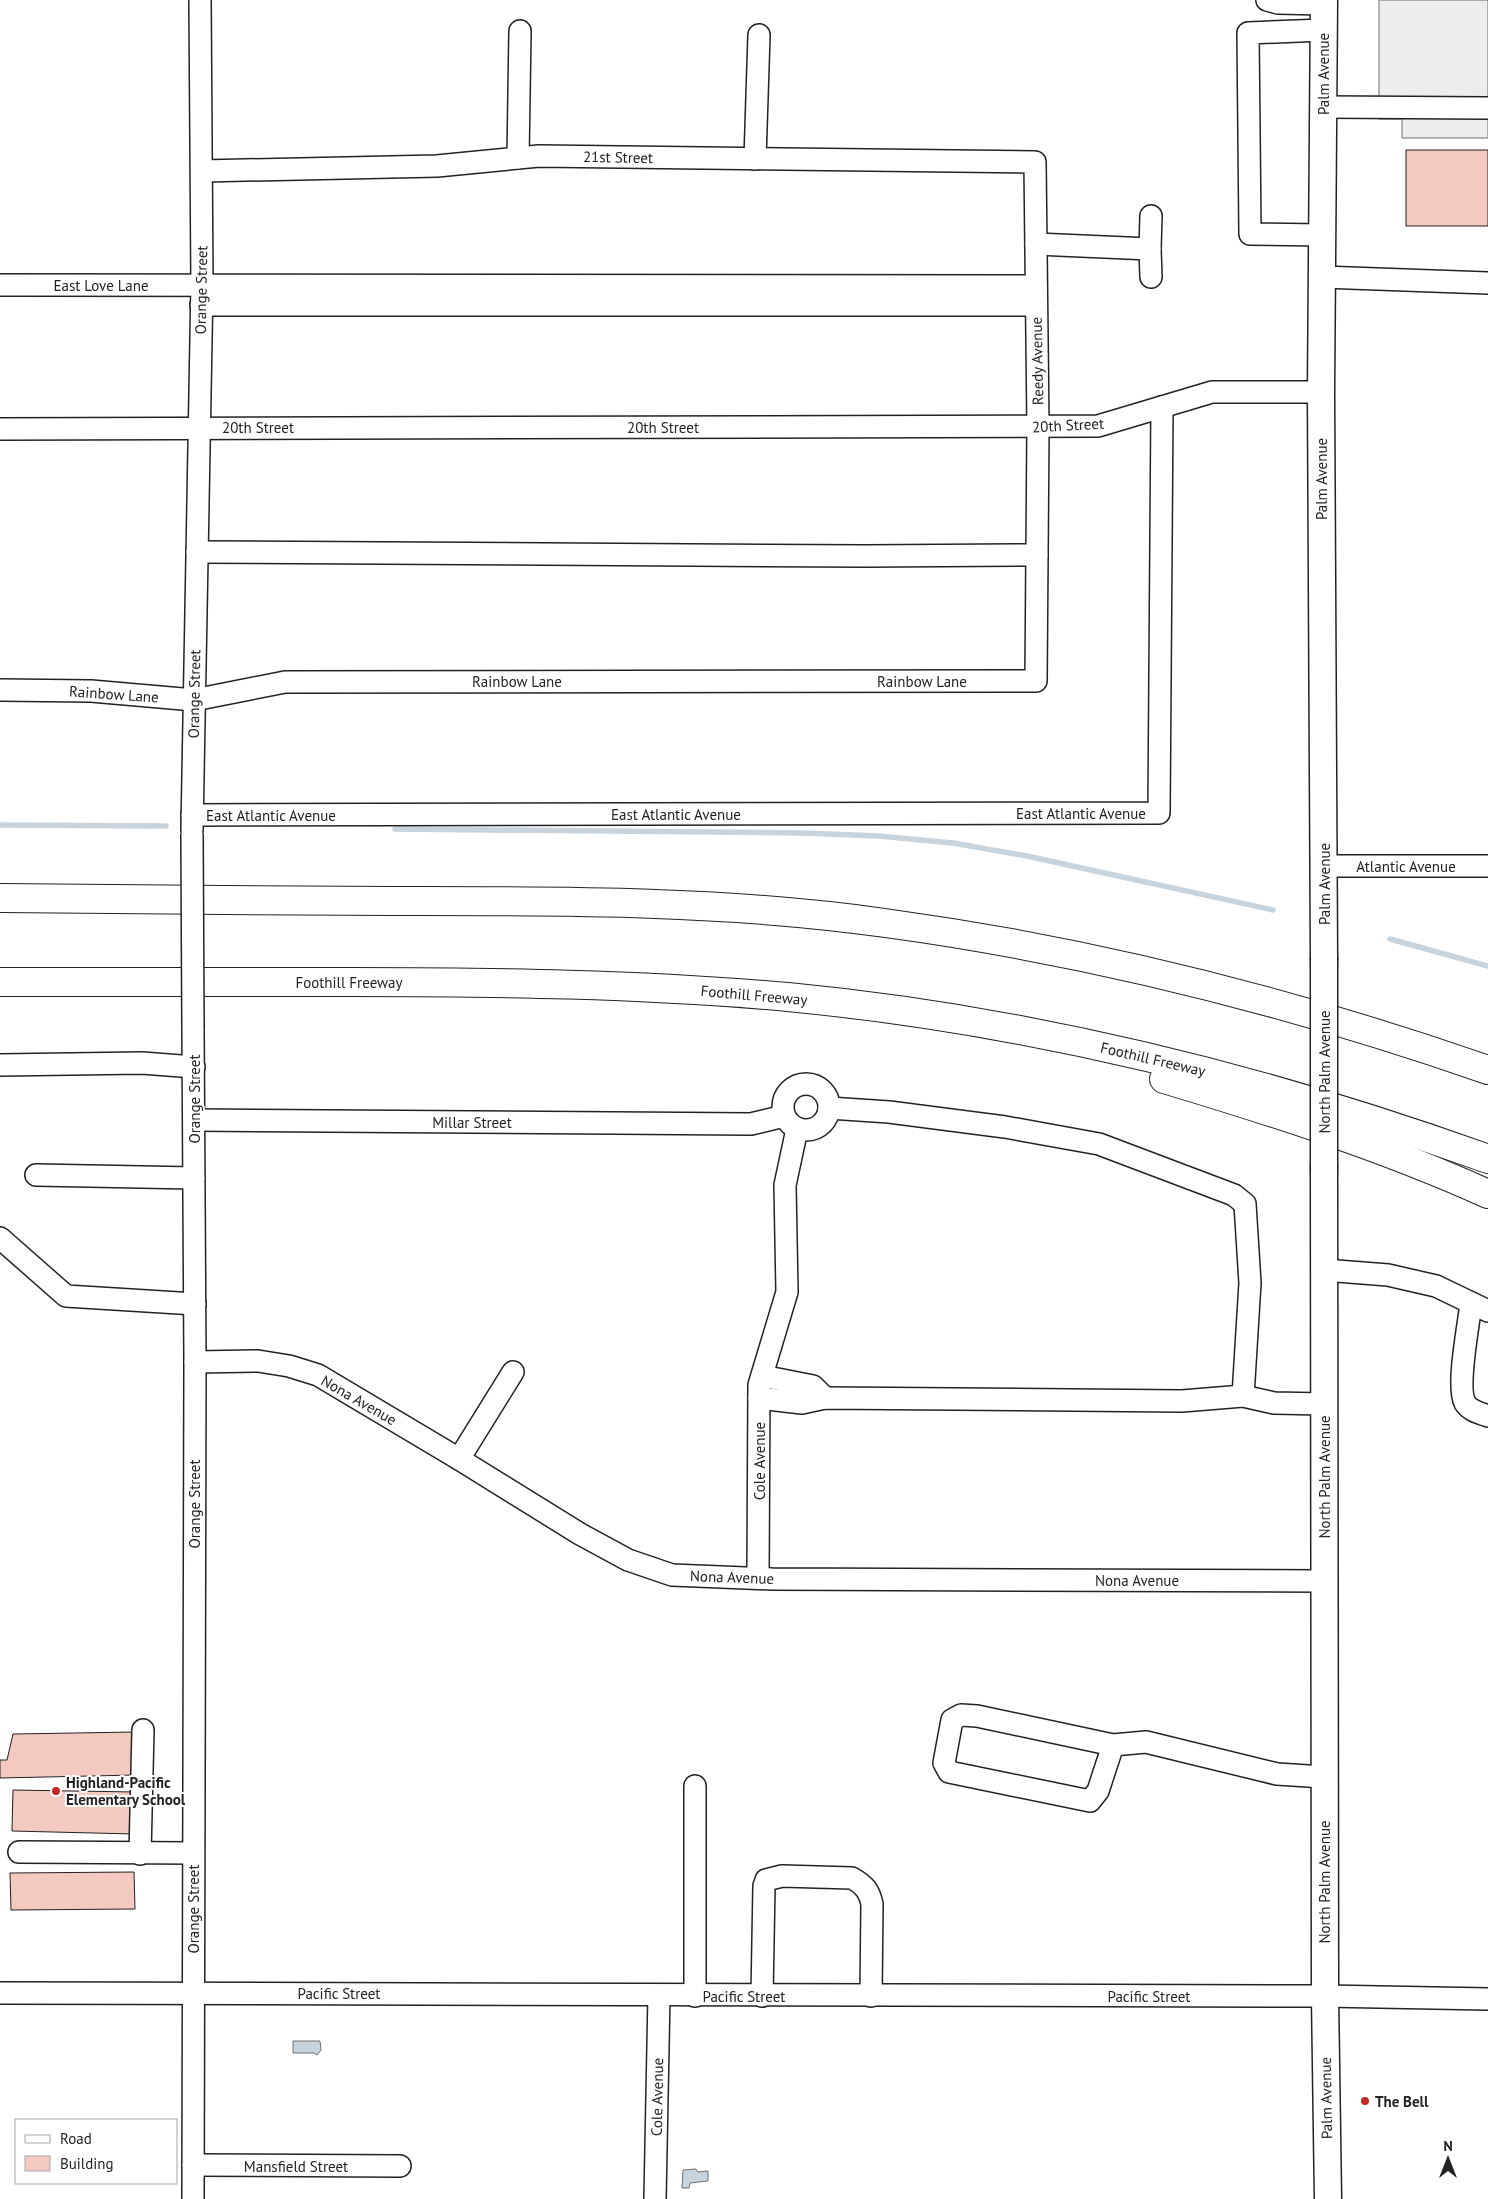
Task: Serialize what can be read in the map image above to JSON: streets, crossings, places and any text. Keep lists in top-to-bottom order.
{
  "streets": {
    "highway": ["Foothill Freeway"],
    "main road": ["Palm Avenue", "North Palm Avenue"],
    "street": [
      "21st Street",
      "East Love Lane",
      "Orange Street",
      "Reedy Avenue",
      "20th Street",
      "Rainbow Lane",
      "East Atlantic Avenue",
      "Atlantic Avenue",
      "Millar Street",
      "Nona Avenue",
      "Cole Avenue",
      "Pacific Street",
      "Mansfield Street"
    ]
  },
  "crossings": [
    ["Palm Avenue", "20th Street"],
    ["Palm Avenue", "Atlantic Avenue"],
    ["Palm Avenue", "North Palm Avenue"],
    ["Palm Avenue", "Pacific Street"],
    ["21st Street", "Orange Street"],
    ["21st Street", "Reedy Avenue"],
    ["East Love Lane", "Orange Street"],
    ["East Love Lane", "Reedy Avenue"],
    ["Orange Street", "20th Street"],
    ["Orange Street", "Rainbow Lane"],
    ["Orange Street", "East Atlantic Avenue"],
    ["Orange Street", "Millar Street"],
    ["Orange Street", "Nona Avenue"],
    ["Orange Street", "Pacific Street"],
    ["Orange Street", "Mansfield Street"],
    ["Reedy Avenue", "20th Street"],
    ["Reedy Avenue", "Rainbow Lane"],
    ["20th Street", "East Atlantic Avenue"],
    ["North Palm Avenue", "Nona Avenue"],
    ["North Palm Avenue", "Pacific Street"],
    ["Millar Street", "Cole Avenue"],
    ["Nona Avenue", "Cole Avenue"],
    ["Cole Avenue", "Pacific Street"]
  ],
  "places": ["Highland-Pacific Elementary School", "The Bell"],
  "legend": ["Road", "Building"],
  "north": "top"
}
